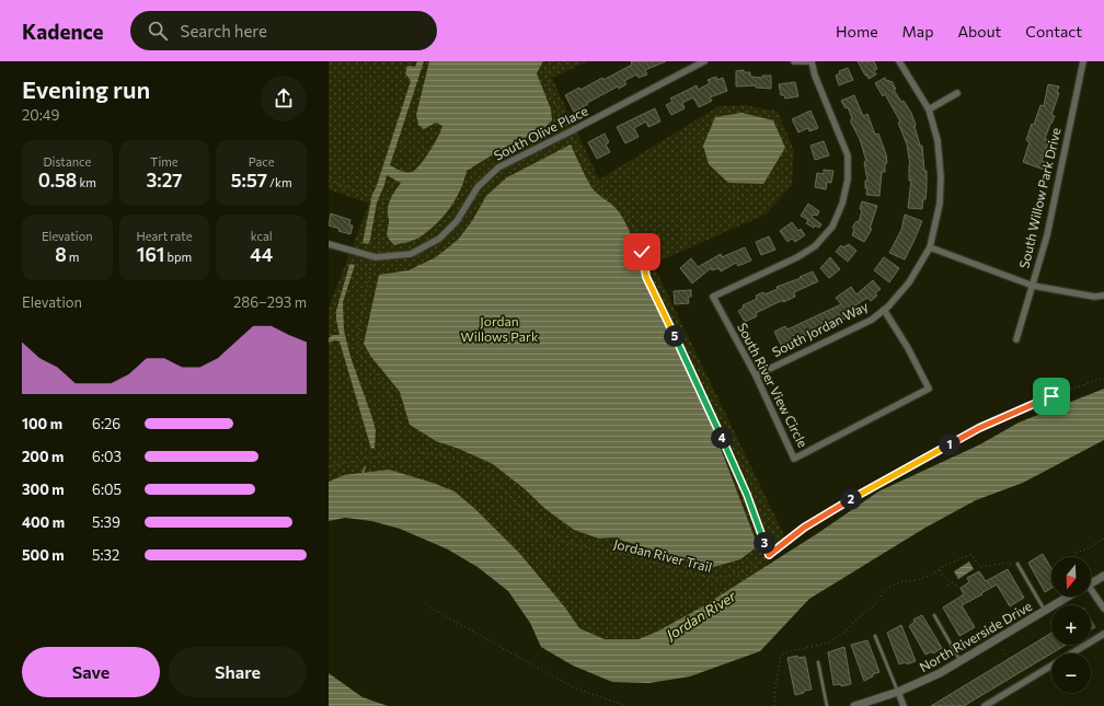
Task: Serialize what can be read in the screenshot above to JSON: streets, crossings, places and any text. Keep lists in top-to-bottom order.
{
  "streets": {
    "street": [
      "South Olive Place",
      "South Willow Park Drive",
      "South Jordan Way",
      "South River View Circle",
      "North Riverside Drive"
    ],
    "path": ["Jordan River Trail"]
  },
  "crossings": [
    ["South Jordan Way", "South River View Circle"]
  ],
  "water": ["Jordan River"],
  "parks": ["Jordan Willows Park"],
  "north": "bottom",
  "page": {
    "header": "Kadence",
    "search": "Search here",
    "nav": [
      "Home",
      "Map",
      "About",
      "Contact"
    ],
    "heading": ["Evening run", "20:49"],
    "stats": [
      ["Distance", "0.58 km"],
      ["Time", "3:27"],
      ["Pace", "5:57 /km"],
      ["Elevation", "8 m"],
      ["Heart rate", "161 bpm"],
      ["kcal", "44"]
    ],
    "chart": ["Elevation", "286–293 m"],
    "pins": [
      "5",
      "4",
      "1",
      "2",
      "3"
    ],
    "list": [
      {
        "name": "100 m",
        "note": "6:26"
      },
      {
        "name": "200 m",
        "note": "6:03"
      },
      {
        "name": "300 m",
        "note": "6:05"
      },
      {
        "name": "400 m",
        "note": "5:39"
      },
      {
        "name": "500 m",
        "note": "5:32"
      }
    ],
    "map_buttons": ["+", "−"],
    "buttons": ["Save", "Share"]
  }
}
